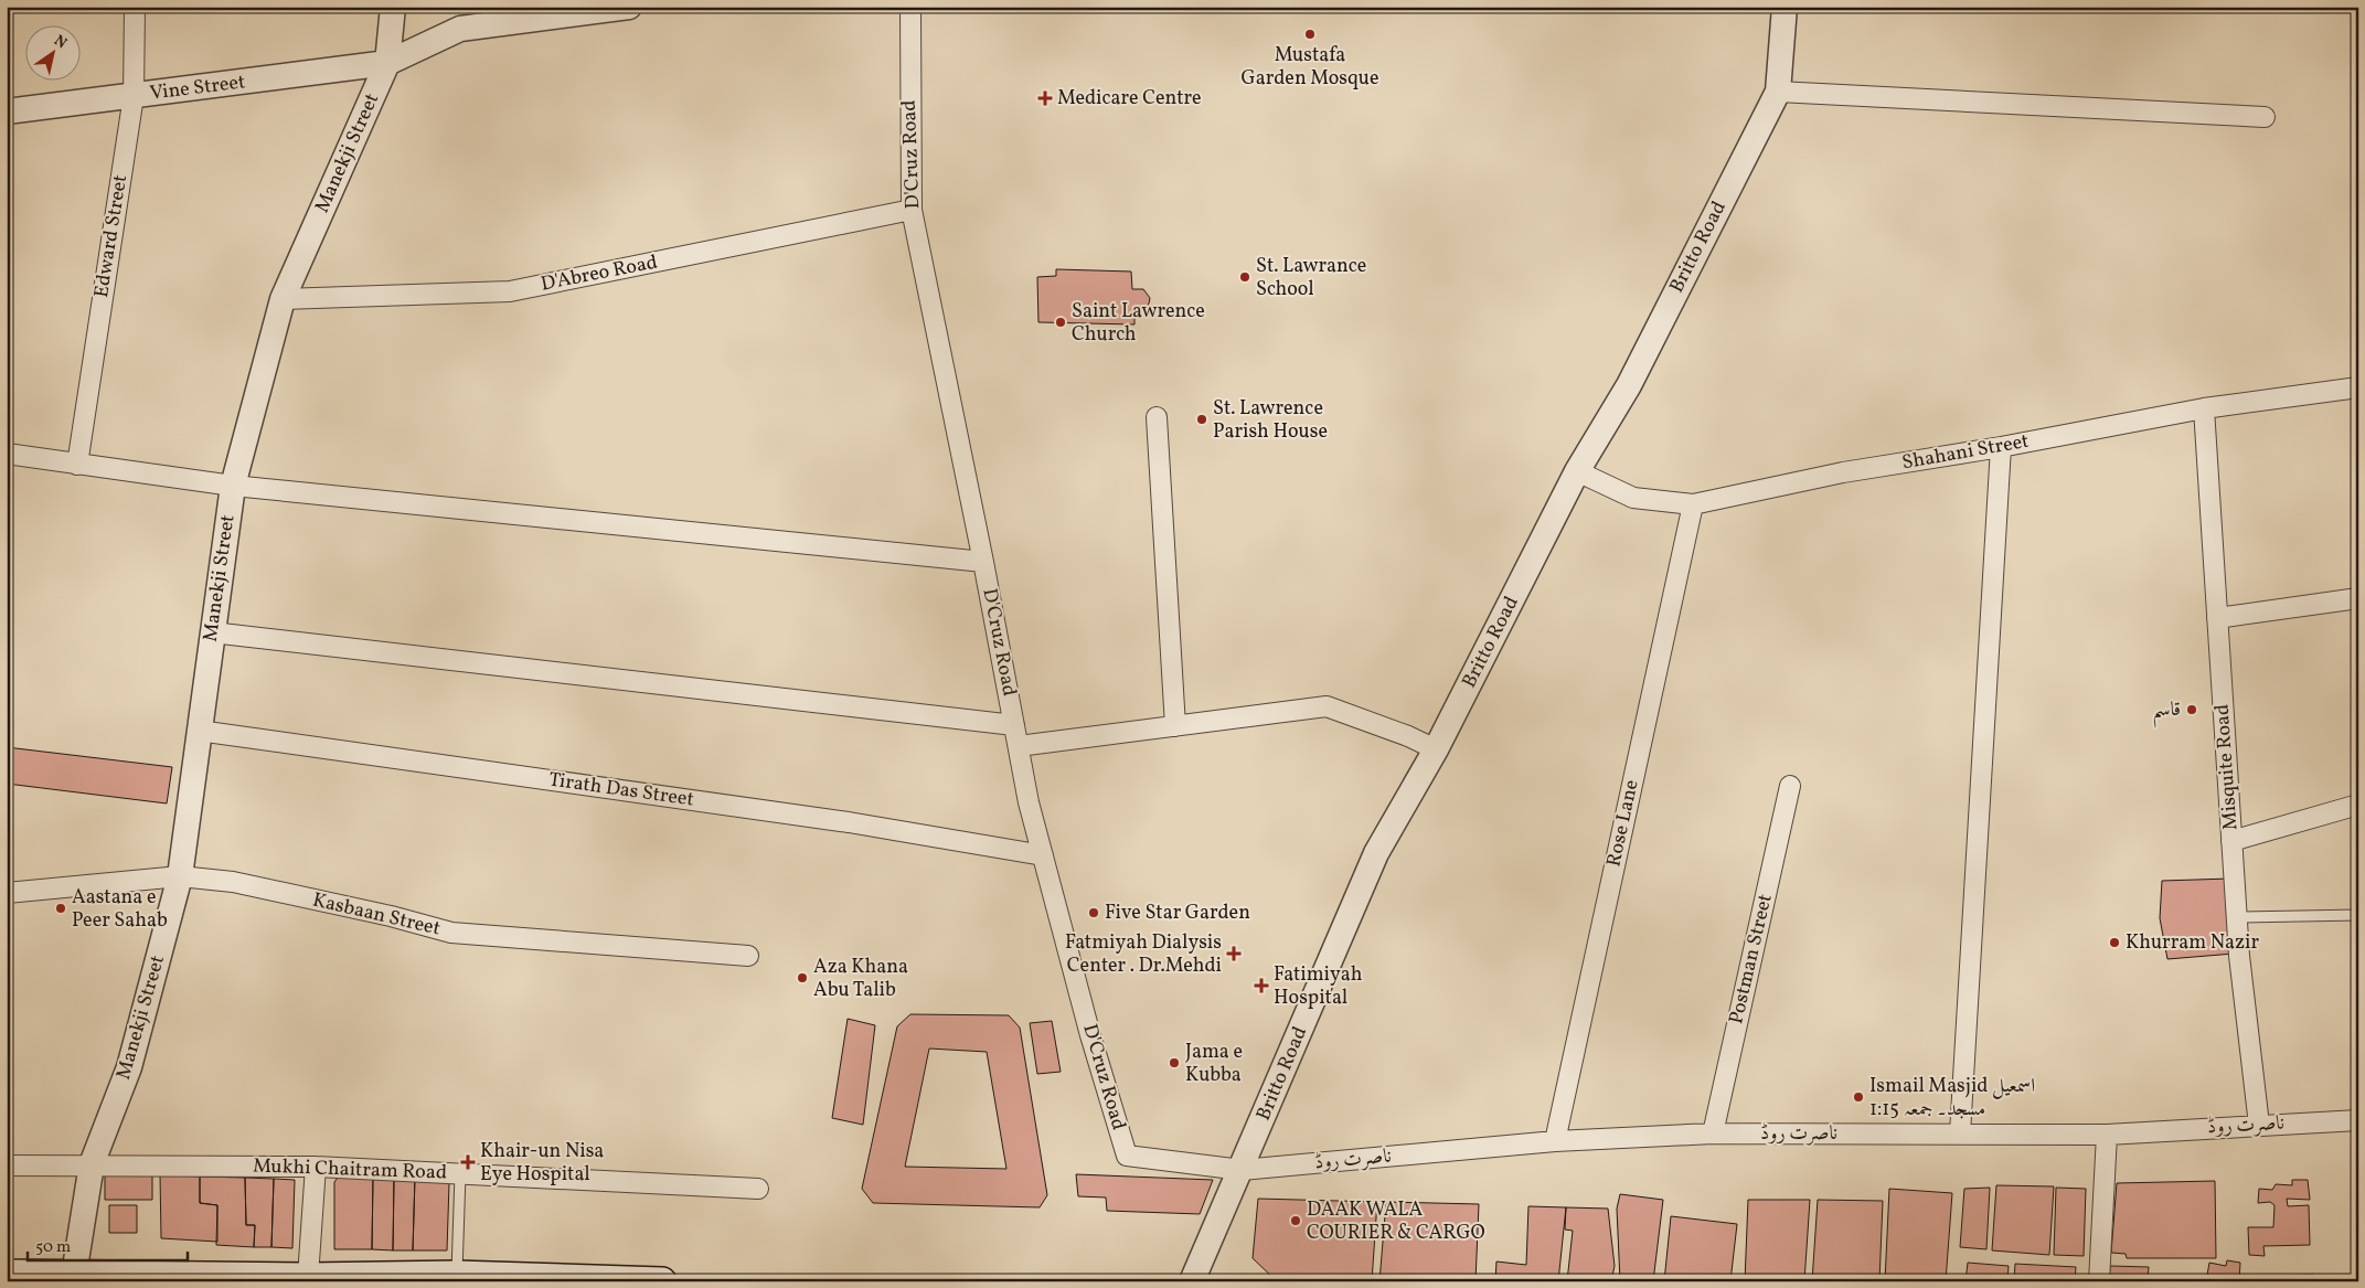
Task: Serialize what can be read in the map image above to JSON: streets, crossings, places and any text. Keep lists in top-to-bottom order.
{
  "streets": {
    "street": [
      "Vine Street",
      "Manekji Street",
      "D'Cruz Road",
      "Edward Street",
      "Britto Road",
      "D'Abreo Road",
      "Shahani Street",
      "Misquite Road",
      "Tirath Das Street",
      "Rose Lane",
      "Kasbaan Street",
      "Postman Street",
      "ناصرت روڈ",
      "Mukhi Chaitram Road"
    ]
  },
  "crossings": [
    ["Vine Street", "Manekji Street"],
    ["Vine Street", "Edward Street"],
    ["Manekji Street", "D'Abreo Road"],
    ["Manekji Street", "Tirath Das Street"],
    ["Manekji Street", "Kasbaan Street"],
    ["Manekji Street", "Mukhi Chaitram Road"],
    ["D'Cruz Road", "Britto Road"],
    ["D'Cruz Road", "D'Abreo Road"],
    ["D'Cruz Road", "Tirath Das Street"],
    ["D'Cruz Road", "ناصرت روڈ"],
    ["Britto Road", "Shahani Street"],
    ["Britto Road", "ناصرت روڈ"],
    ["Shahani Street", "Misquite Road"],
    ["Shahani Street", "Rose Lane"],
    ["Misquite Road", "ناصرت روڈ"],
    ["Rose Lane", "ناصرت روڈ"],
    ["Postman Street", "ناصرت روڈ"]
  ],
  "places": {
    "other": [
      "Mustafa Garden Mosque",
      "St. Lawrance School",
      "Saint Lawrence Church",
      "St. Lawrence Parish House",
      "قاسم",
      "Aastana e Peer Sahab",
      "Five Star Garden",
      "Khurram Nazir",
      "Aza Khana Abu Talib",
      "Jama e Kubba",
      "Ismail Masjid اسمعیل مسجد۔ جمعہ 1:15",
      "DAAK WALA COURIER & CARGO"
    ],
    "health": [
      "Medicare Centre",
      "Fatmiyah Dialysis Center . Dr.Mehdi",
      "Fatimiyah Hospital",
      "Khair-un Nisa Eye Hospital"
    ]
  },
  "scale_bar": "50 m",
  "north": "top right"
}
